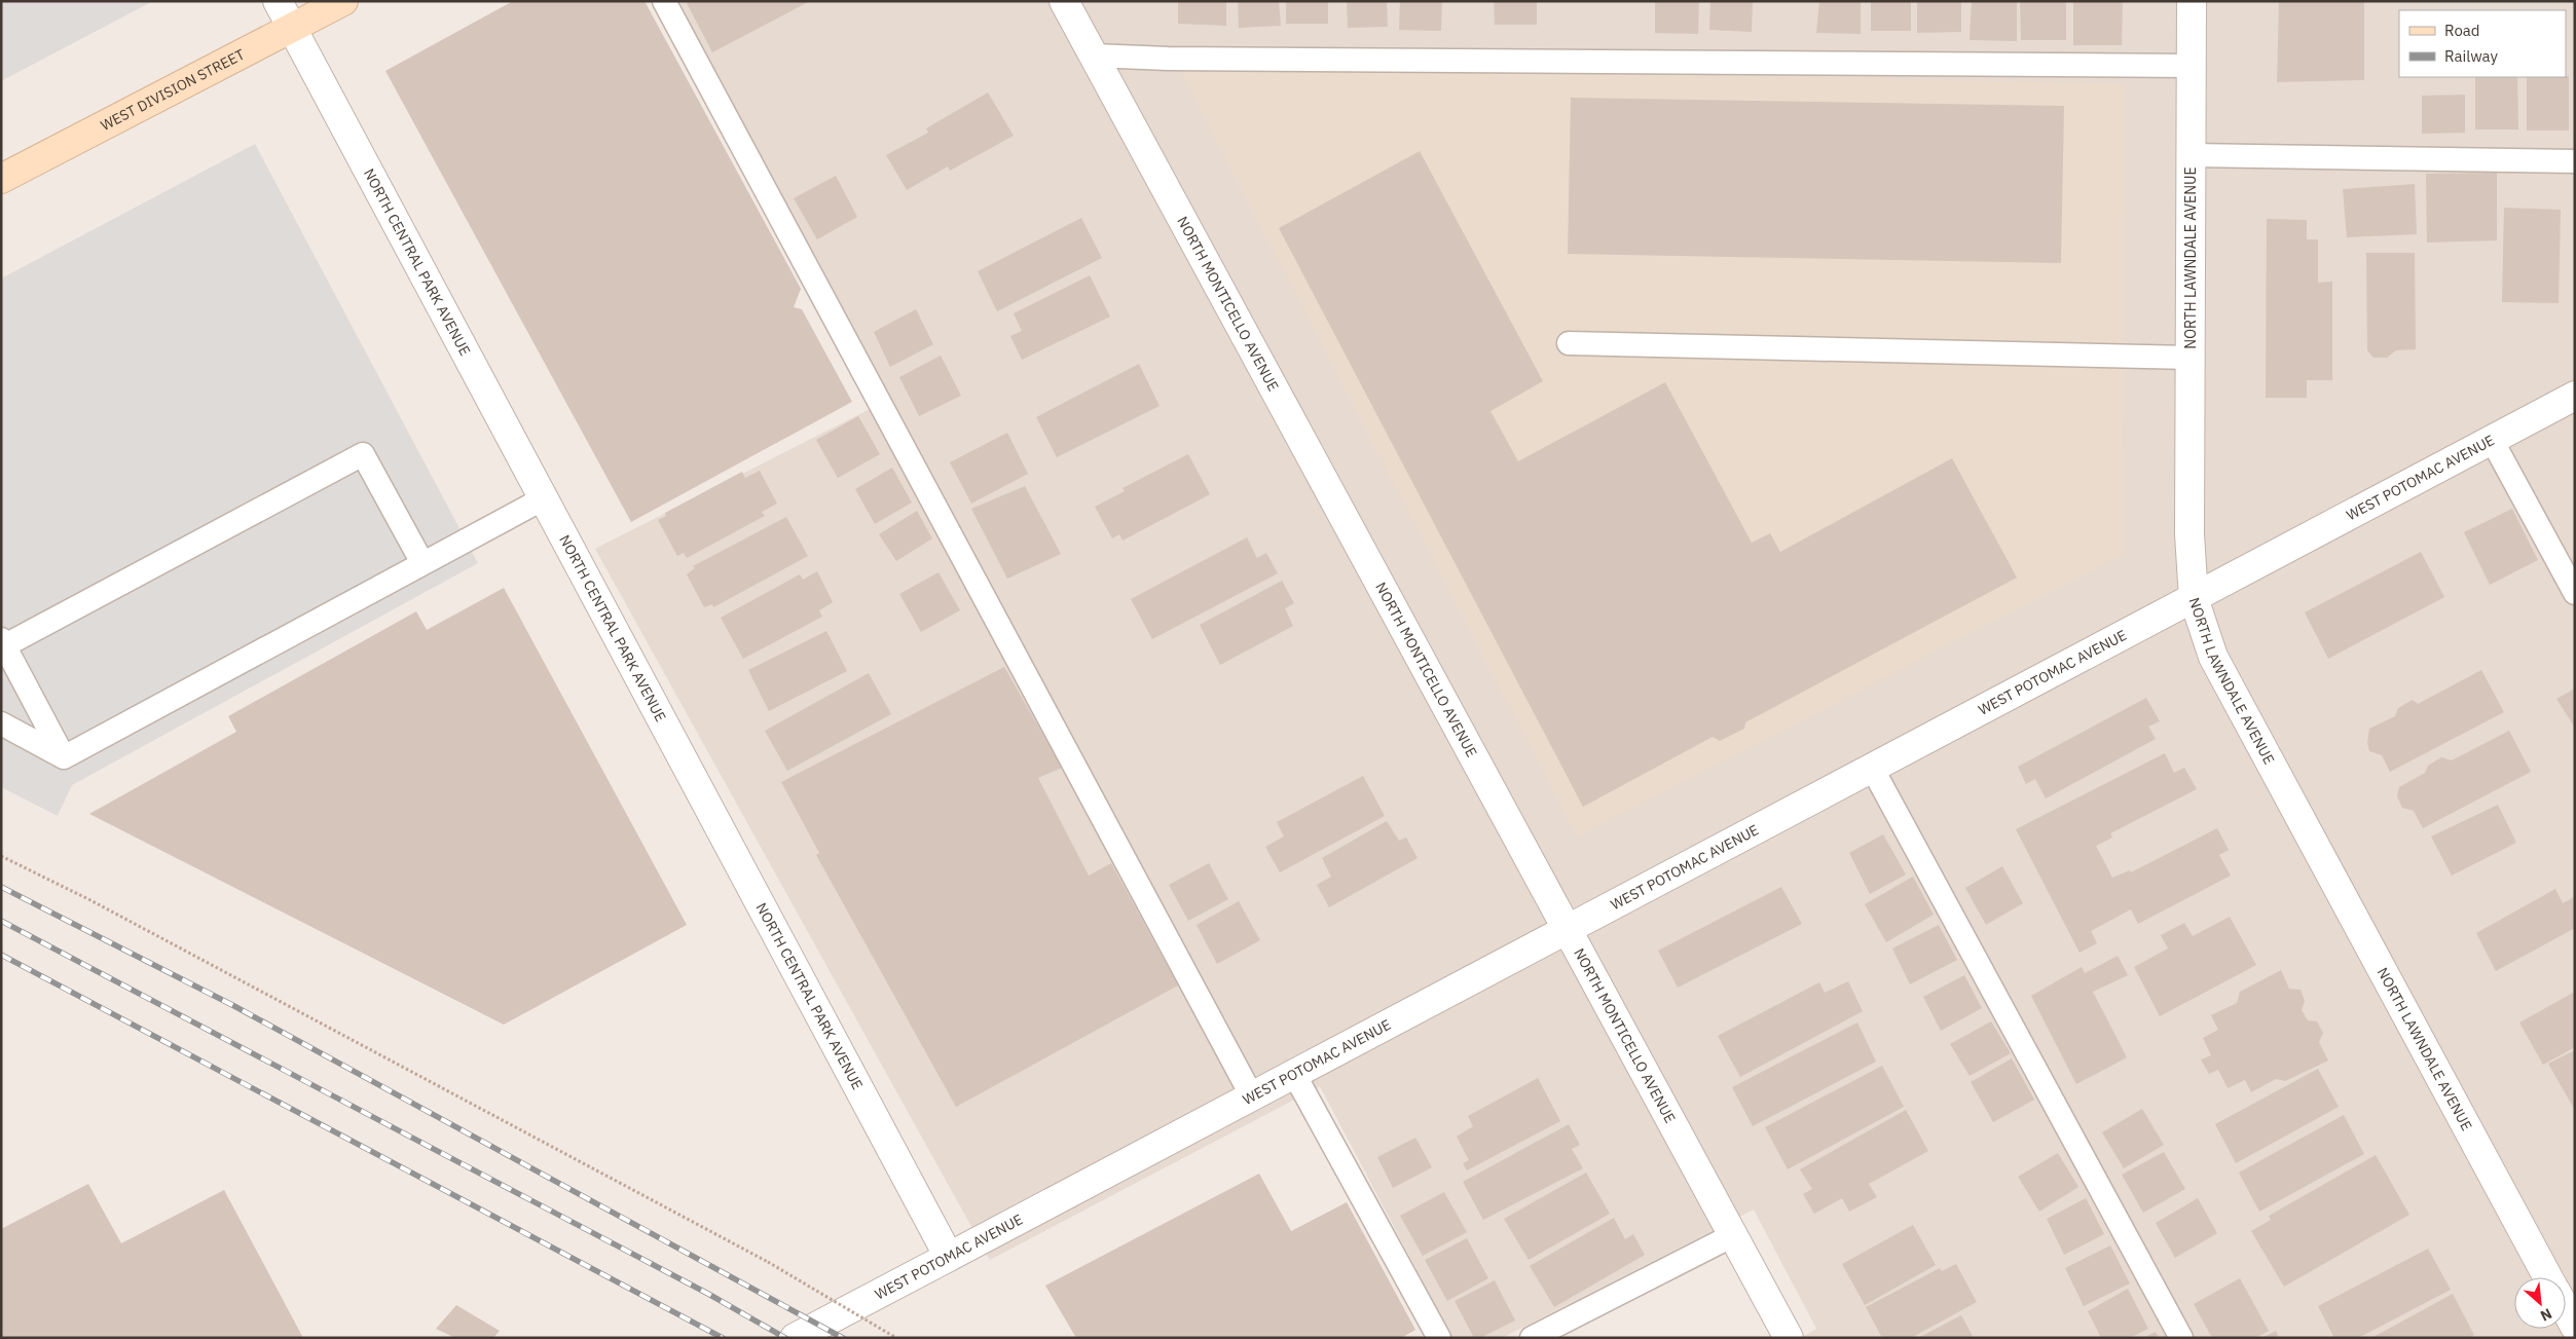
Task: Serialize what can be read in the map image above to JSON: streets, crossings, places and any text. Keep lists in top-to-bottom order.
{
  "streets": {
    "main road": ["WEST DIVISION STREET"],
    "street": [
      "NORTH LAWNDALE AVENUE",
      "NORTH CENTRAL PARK AVENUE",
      "NORTH MONTICELLO AVENUE",
      "WEST POTOMAC AVENUE"
    ]
  },
  "crossings": [
    ["WEST DIVISION STREET", "NORTH CENTRAL PARK AVENUE"],
    ["NORTH LAWNDALE AVENUE", "WEST POTOMAC AVENUE"],
    ["NORTH CENTRAL PARK AVENUE", "WEST POTOMAC AVENUE"],
    ["NORTH MONTICELLO AVENUE", "WEST POTOMAC AVENUE"]
  ],
  "legend": ["Road", "Railway"],
  "north": "bottom right"
}
